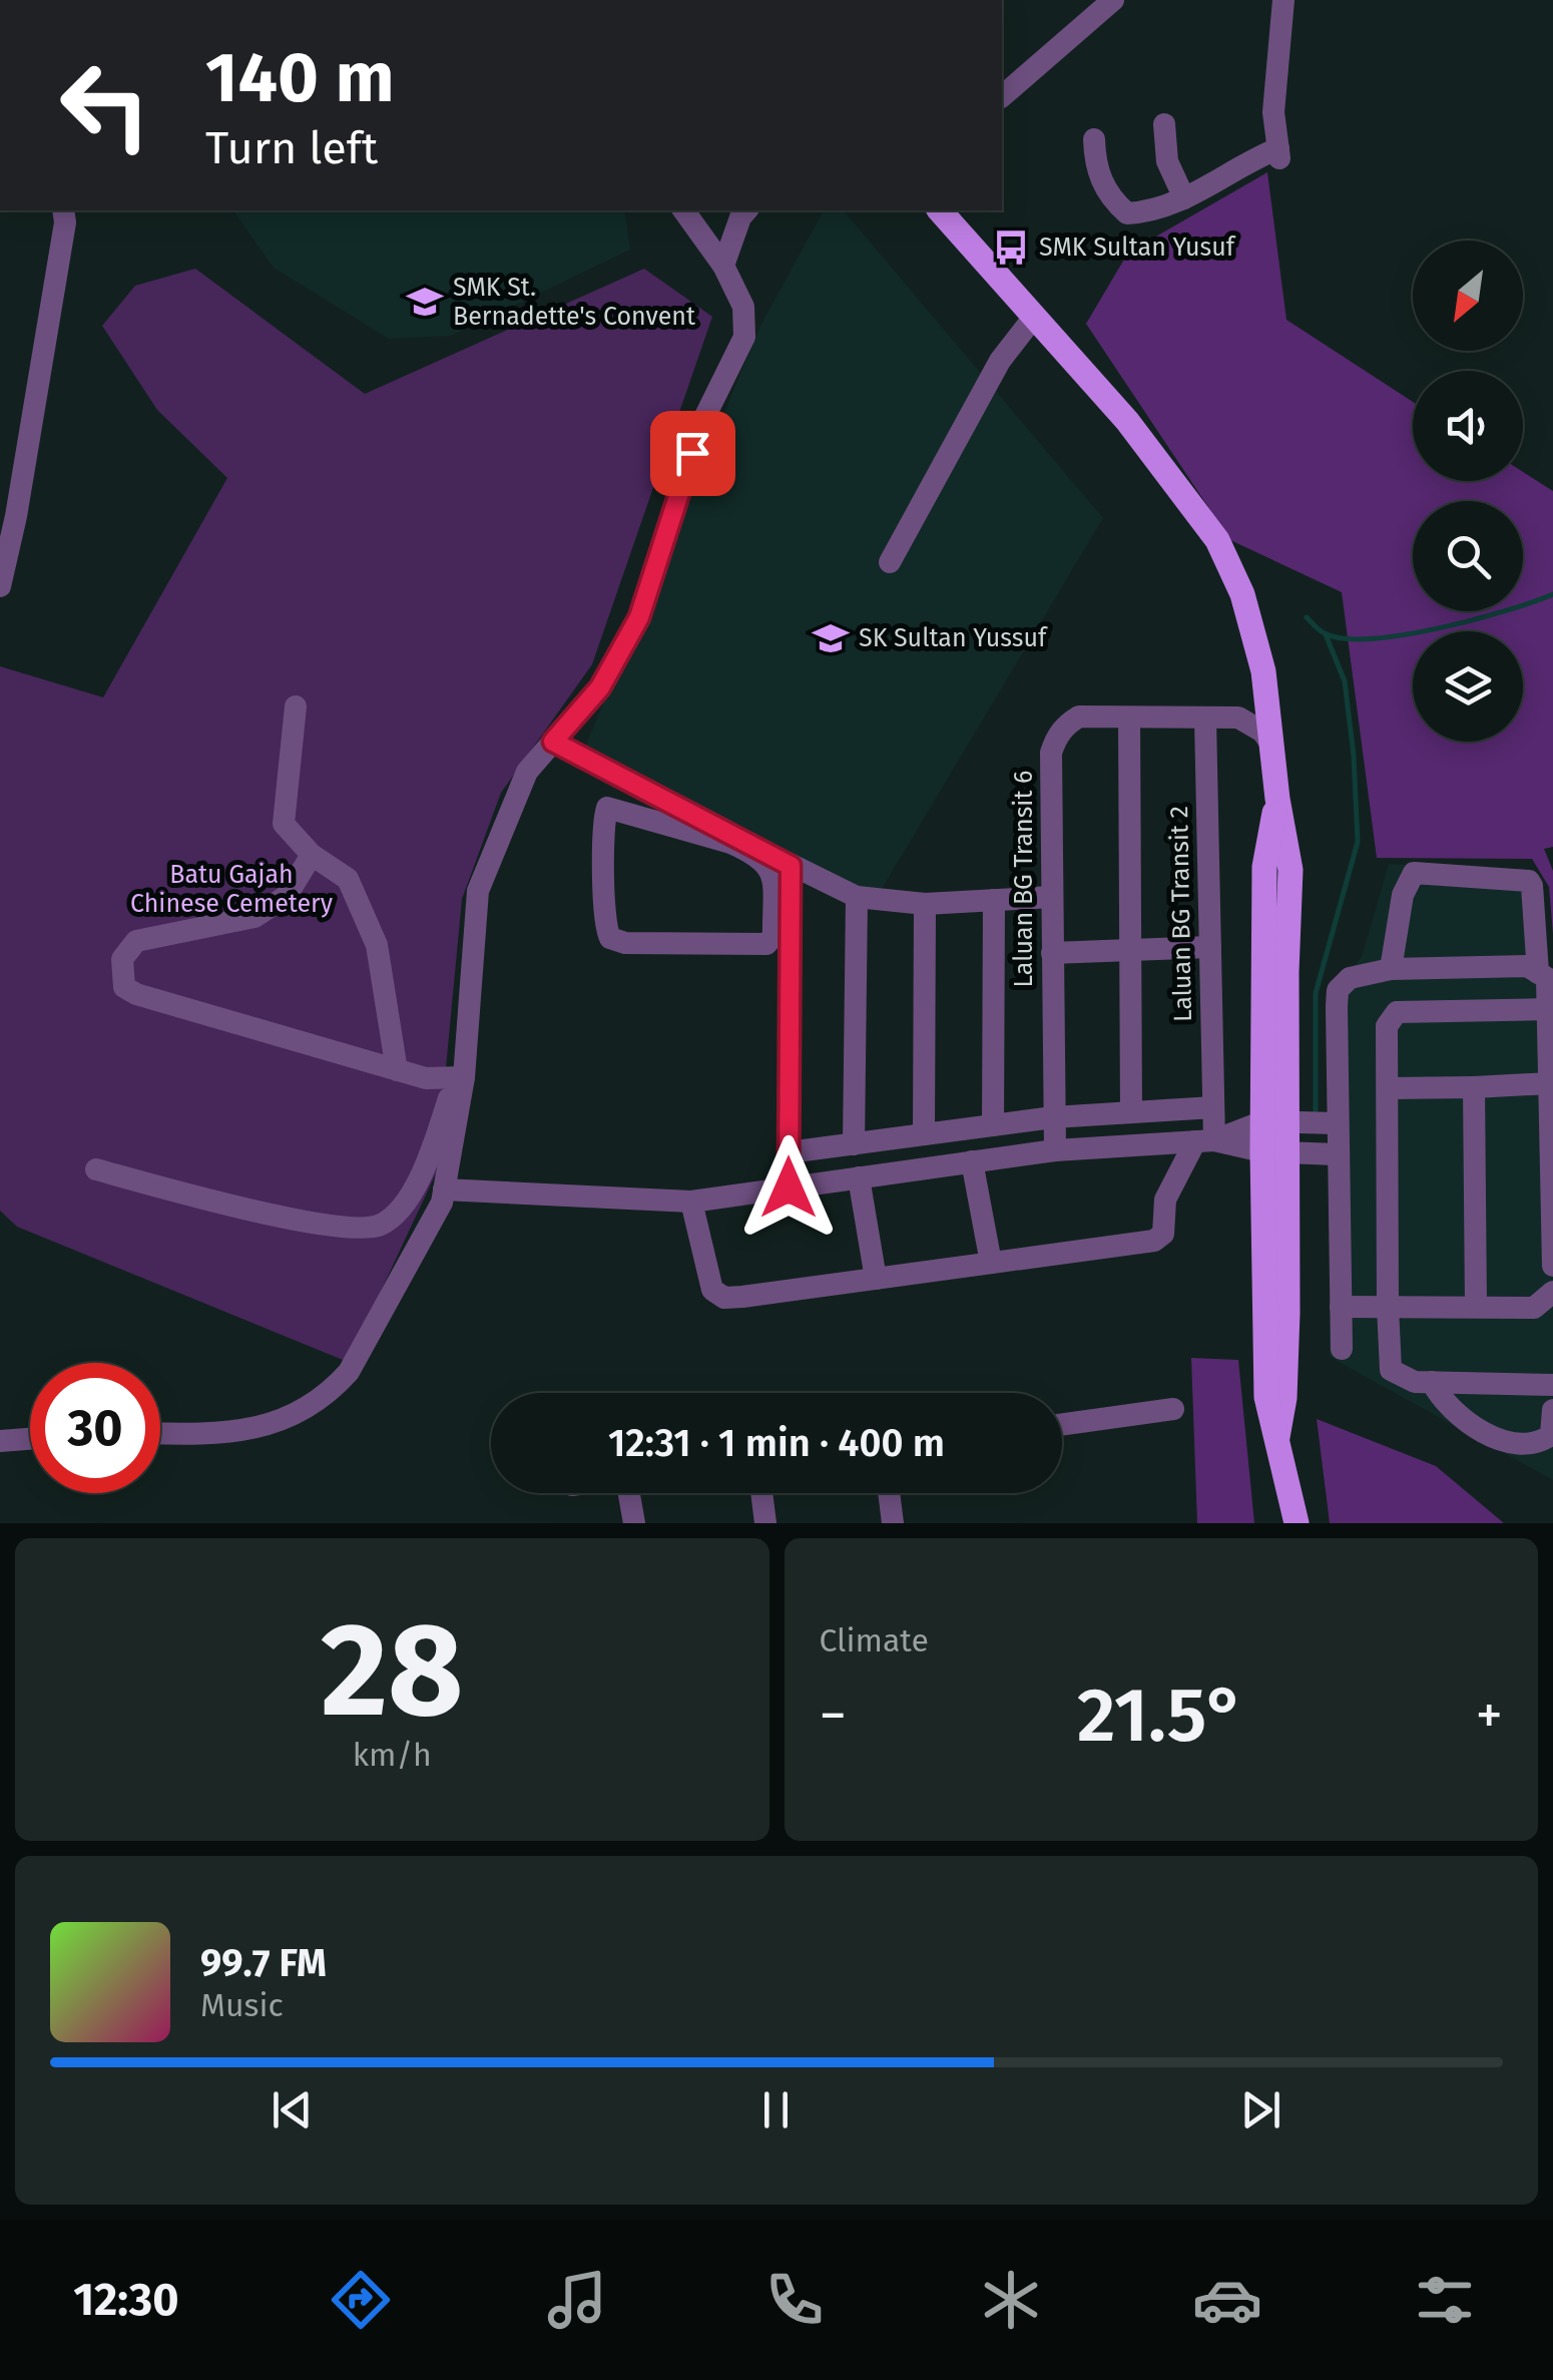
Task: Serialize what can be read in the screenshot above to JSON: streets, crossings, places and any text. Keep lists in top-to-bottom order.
{
  "streets": {
    "street": ["Laluan BG Transit 6", "Laluan BG Transit 2"]
  },
  "crossings": [
    ["Laluan BG Transit 6", "Laluan BG Transit 2"]
  ],
  "parks": ["Batu Gajah Chinese Cemetery"],
  "places": {
    "bus stop": ["SMK Sultan Yusuf"],
    "school or university": ["SMK St. Bernadette's Convent", "SK Sultan Yussuf"]
  },
  "north": "bottom left",
  "page": {
    "turn": ["140 m", "Turn left"],
    "limit": "30",
    "trip": "12:31 · 1 min · 400 m",
    "tile": [
      ["28", "km/h"],
      "Climate"
    ],
    "heat": ["−", "21.5°", "+"],
    "song": ["99.7 FM", "Music"],
    "tabs": "12:30"
  }
}
